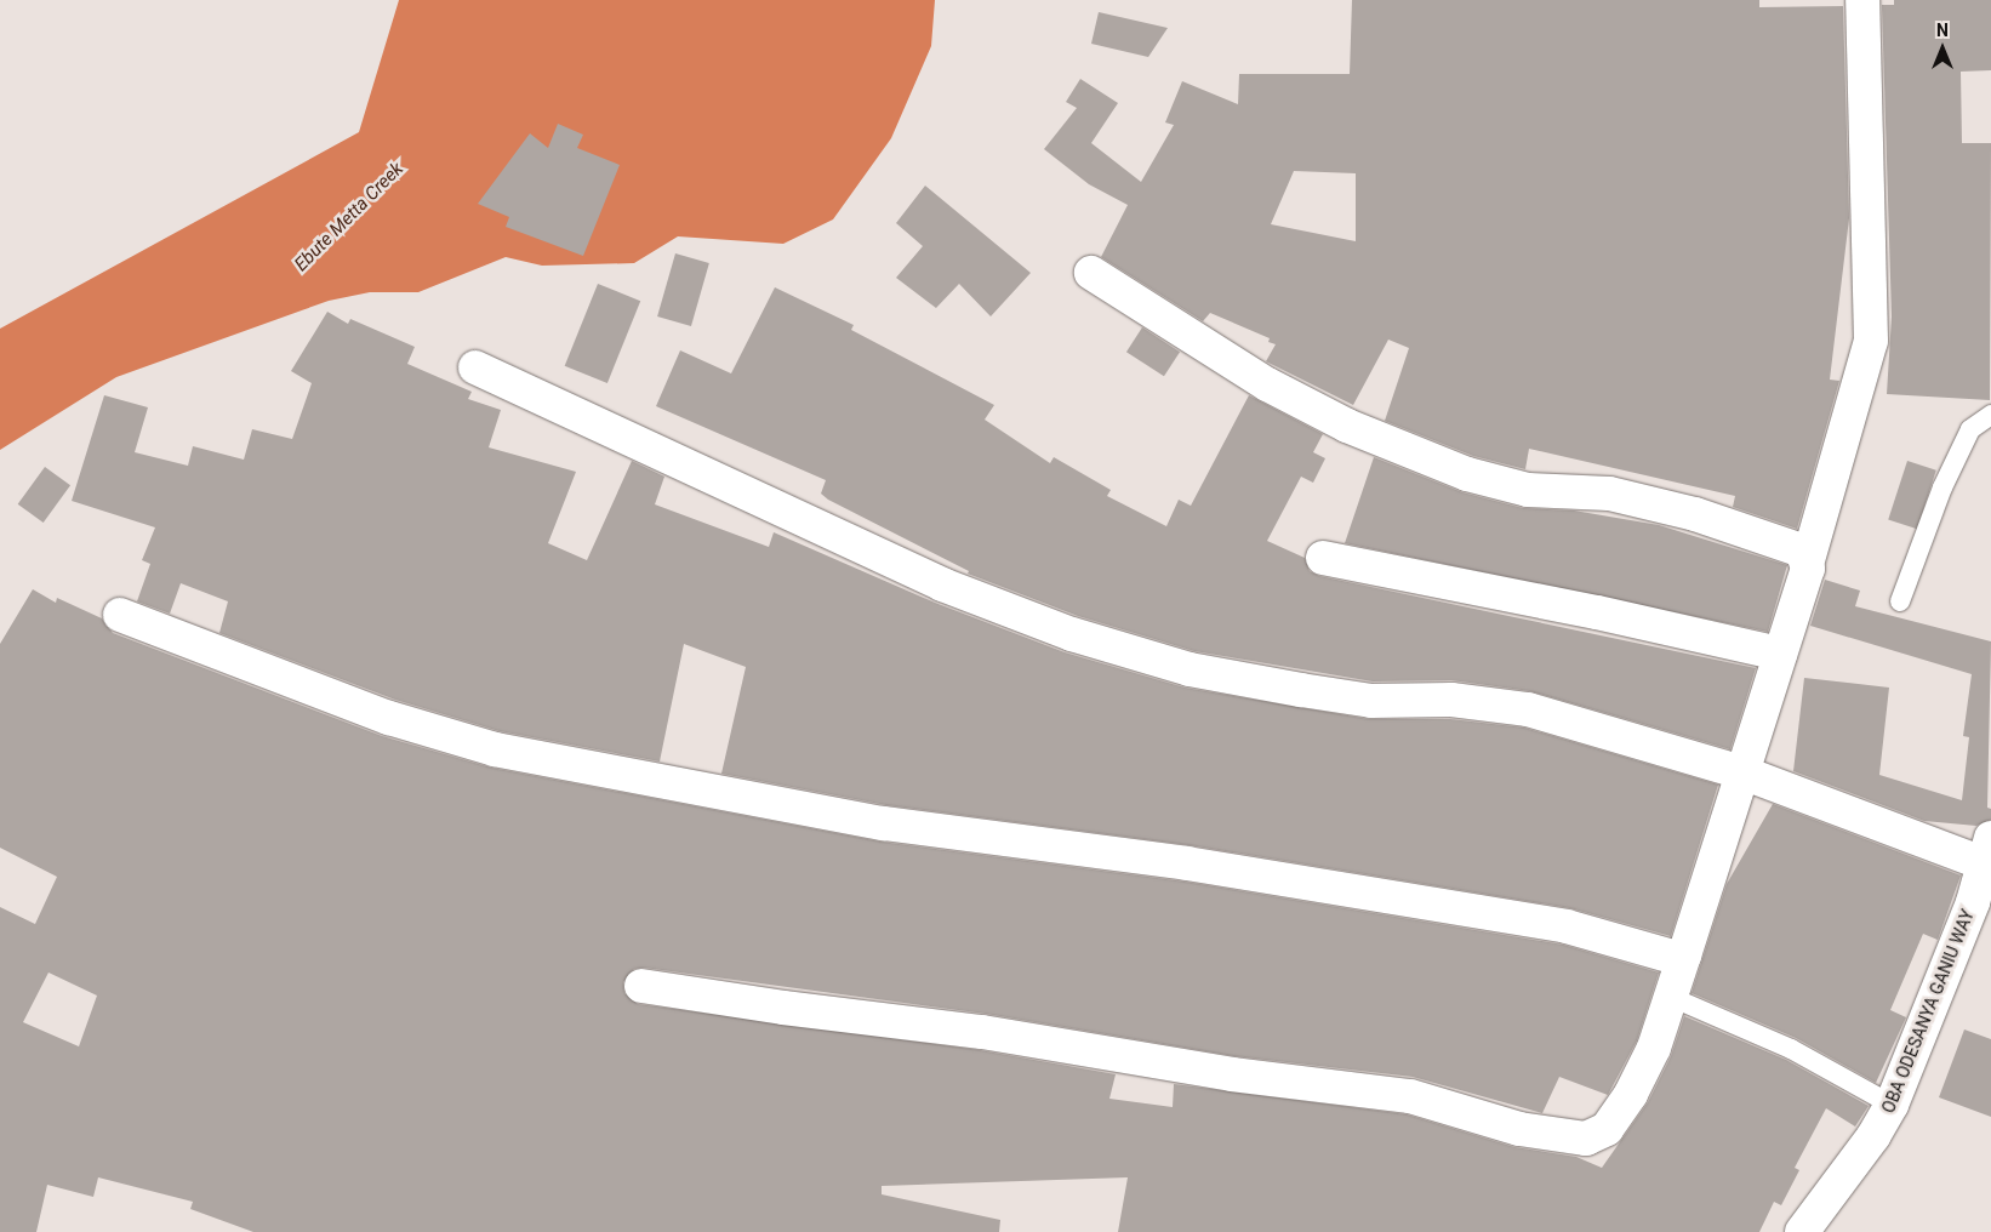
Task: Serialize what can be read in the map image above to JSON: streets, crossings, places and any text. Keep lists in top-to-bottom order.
{
  "streets": {
    "street": ["OBA ODESANYA GANIU WAY"]
  },
  "water": ["Ebute Metta Creek"],
  "north": "top"
}
